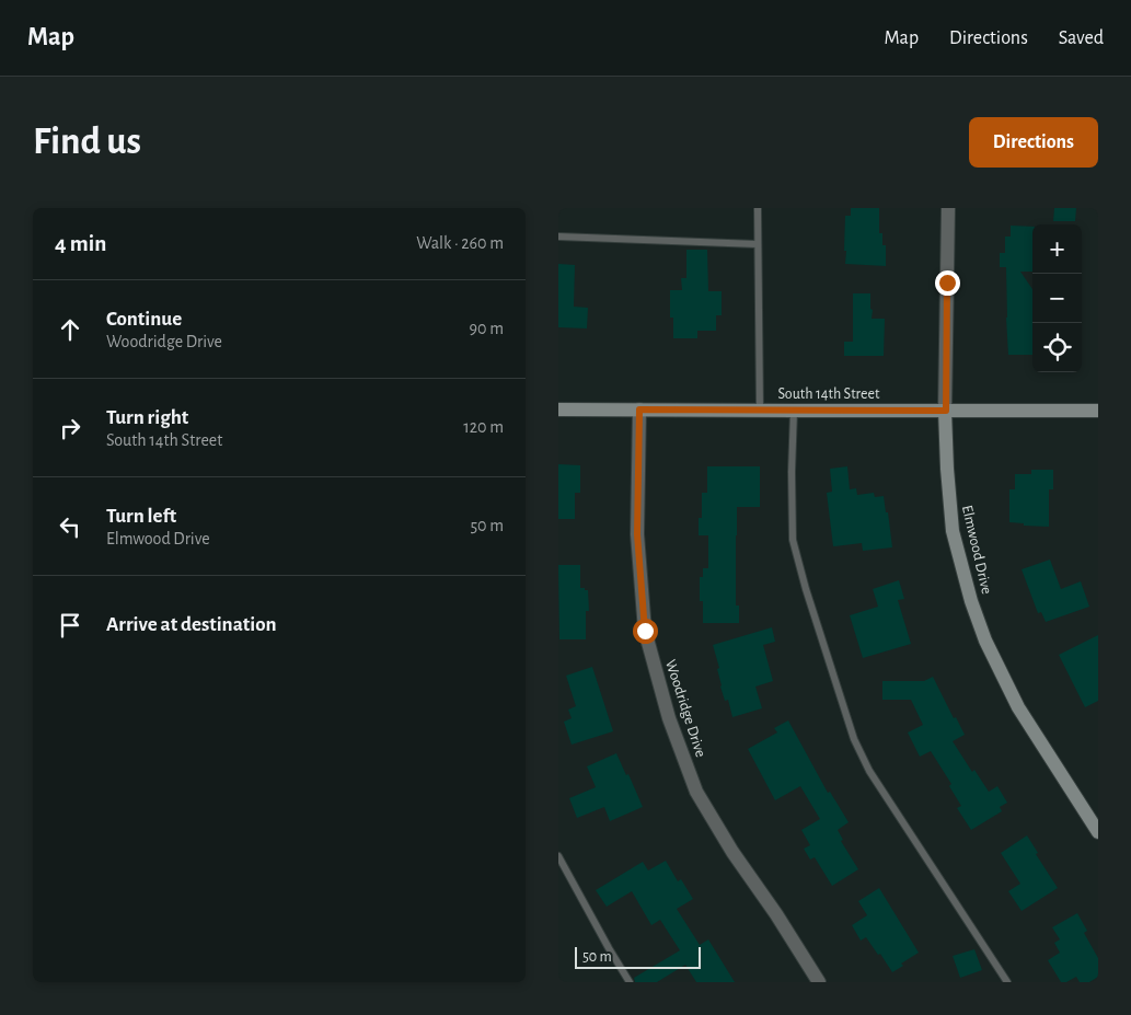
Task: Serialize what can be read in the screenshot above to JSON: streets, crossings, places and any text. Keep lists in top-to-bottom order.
{
  "streets": {
    "main road": ["South 14th Street", "Elmwood Drive"],
    "street": ["Woodridge Drive"]
  },
  "crossings": [
    ["South 14th Street", "Elmwood Drive"],
    ["South 14th Street", "Woodridge Drive"]
  ],
  "scale_bar": "50 m",
  "page": {
    "header": "Map",
    "nav": ["Map", "Directions", "Saved"],
    "buttons": "Directions",
    "title": "Find us",
    "heading": ["4 min", "Walk · 260 m"],
    "map_buttons": ["+", "−"],
    "list": [
      ["Continue", "Woodridge Drive", "90 m"],
      ["Turn right", "South 14th Street", "120 m"],
      ["Turn left", "Elmwood Drive", "50 m"],
      "Arrive at destination"
    ],
    "scale": "50 m"
  }
}
